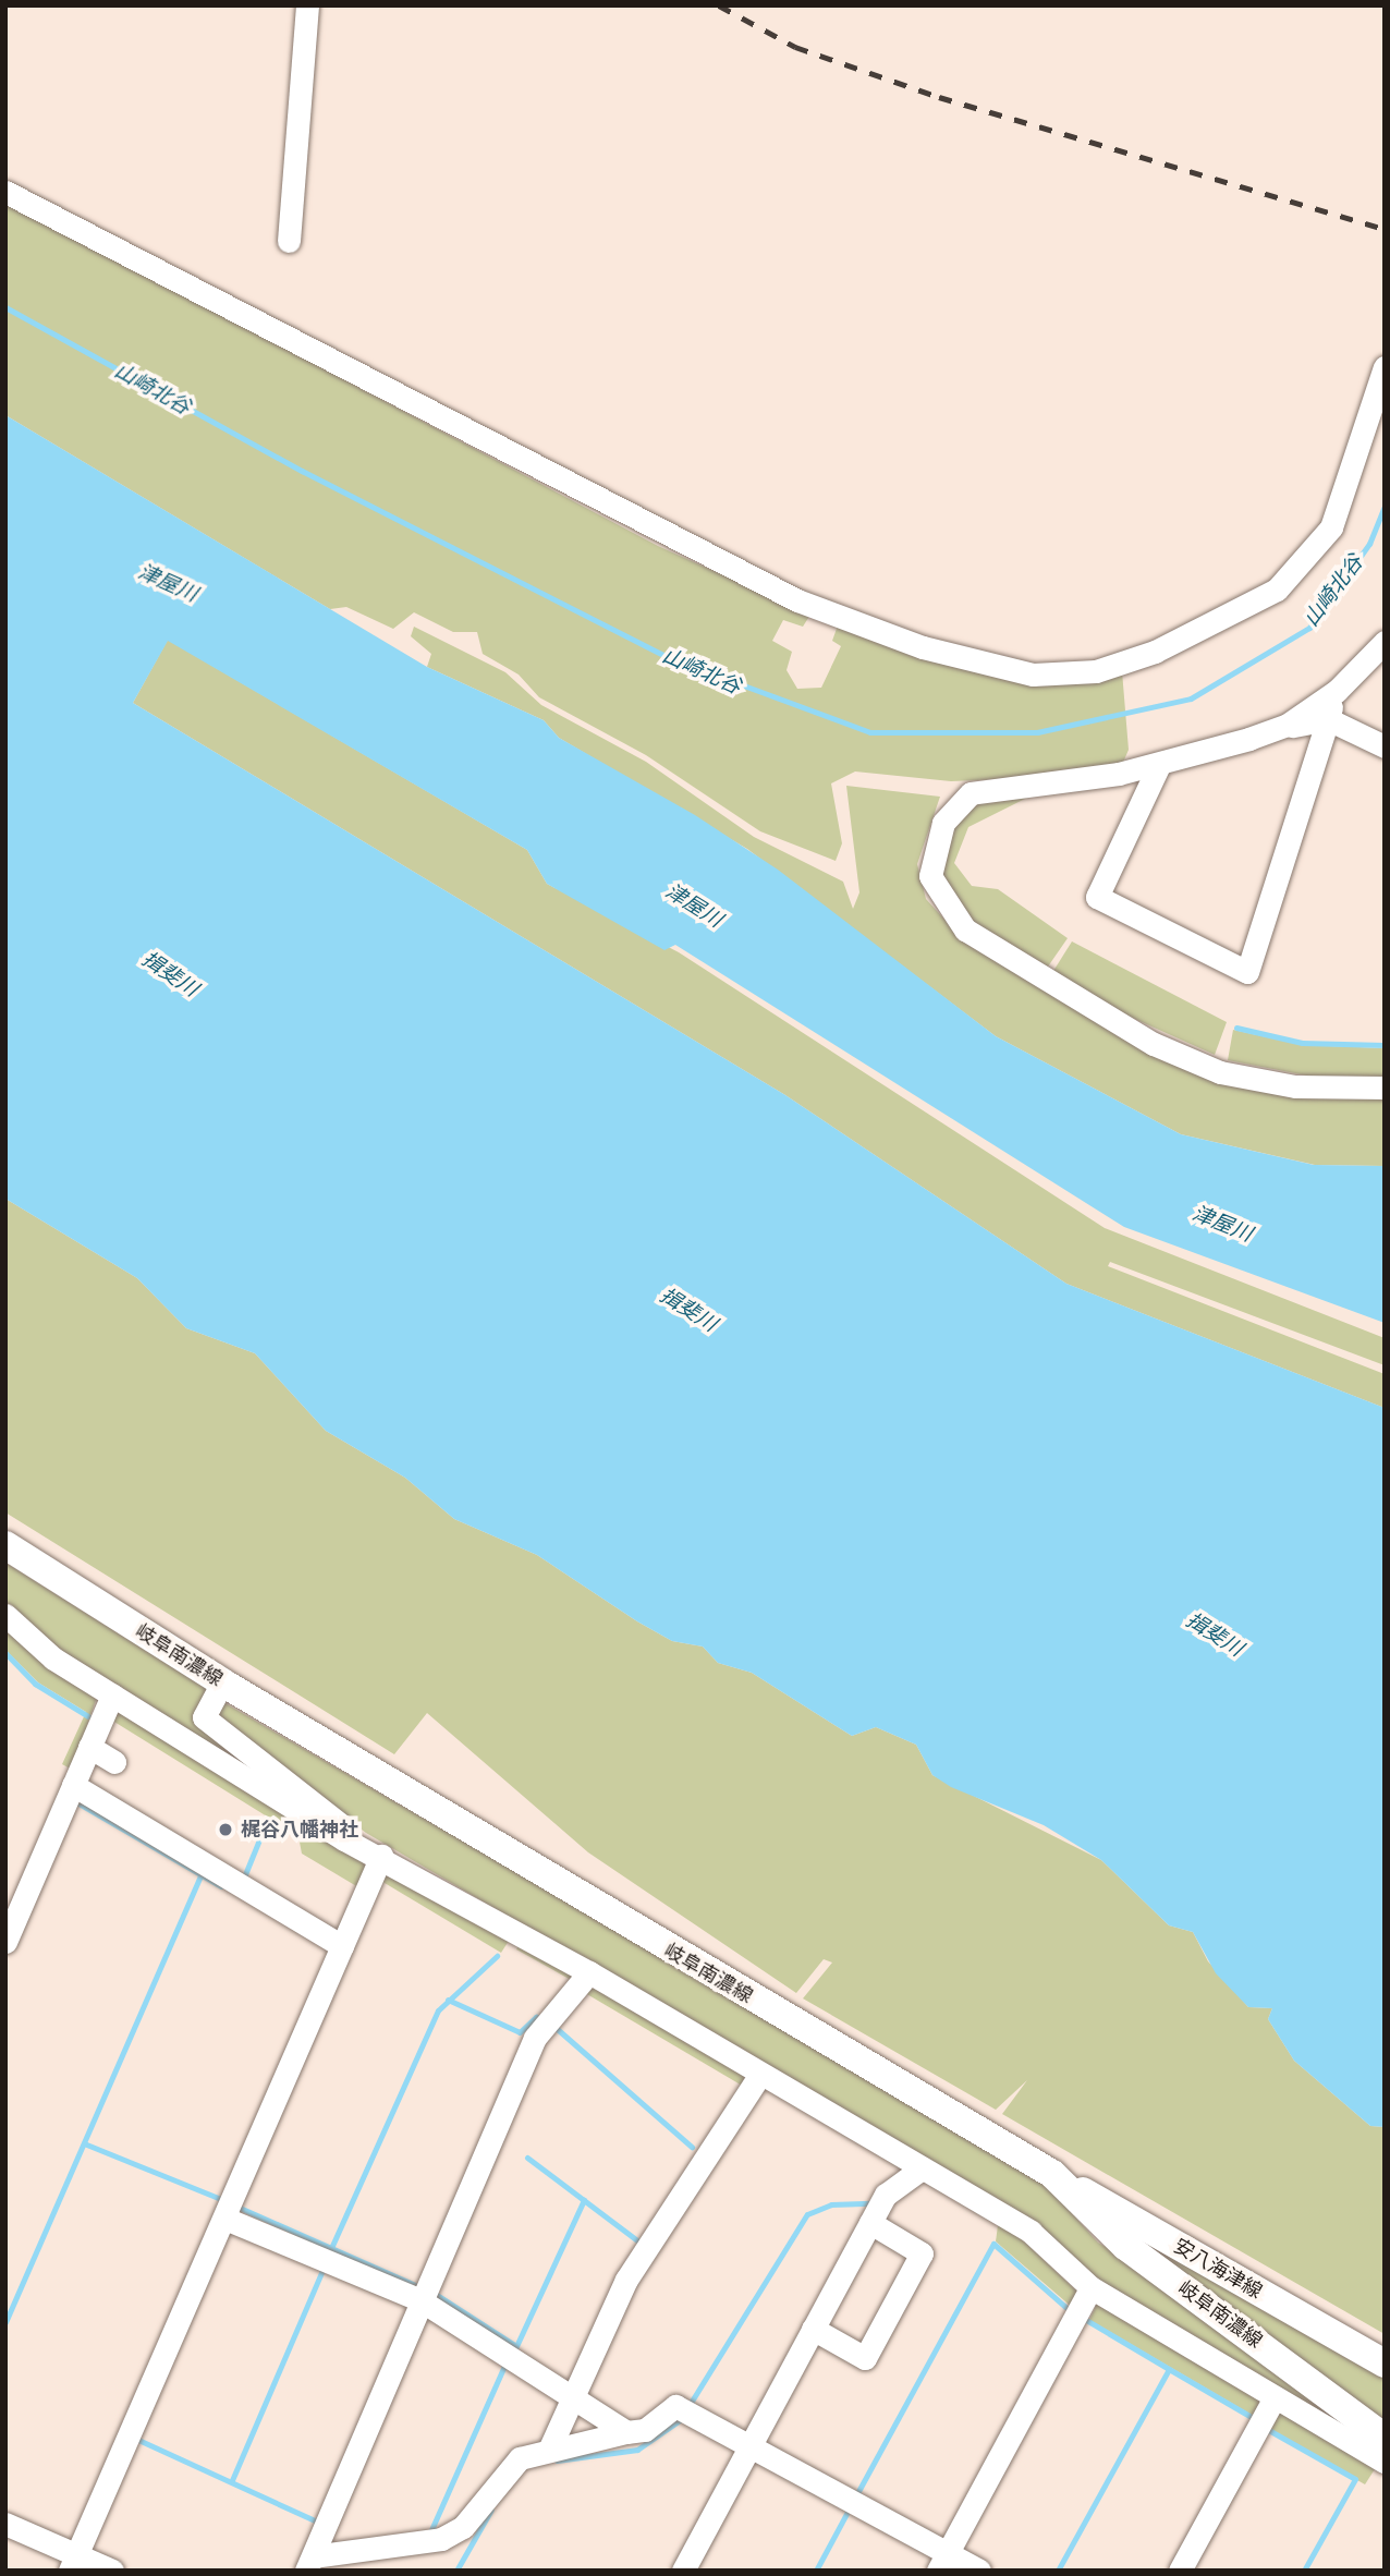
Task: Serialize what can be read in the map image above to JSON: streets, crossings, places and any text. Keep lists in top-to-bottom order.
{
  "streets": {
    "main road": ["岐阜南濃線", "安八海津線"]
  },
  "crossings": [
    ["岐阜南濃線", "安八海津線"]
  ],
  "water": ["山崎北谷", "津屋川", "揖斐川"],
  "places": ["梶谷八幡神社"]
}
